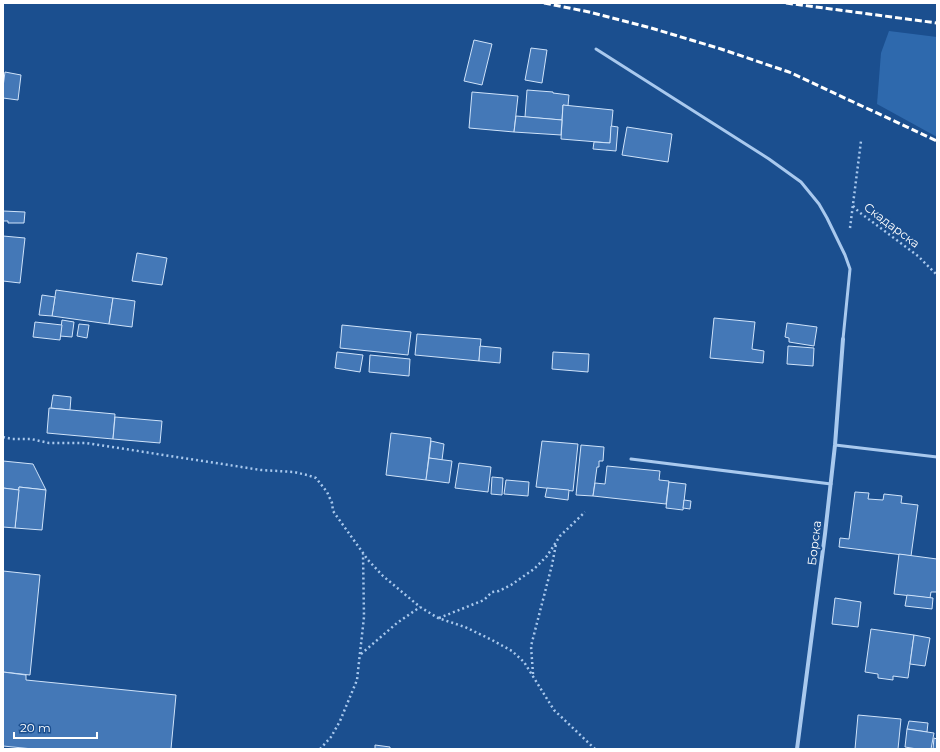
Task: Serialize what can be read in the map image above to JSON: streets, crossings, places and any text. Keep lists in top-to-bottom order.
{
  "streets": {
    "street": ["Борска"],
    "path": ["Скадарска"]
  },
  "scale_bar": "20 m"
}
